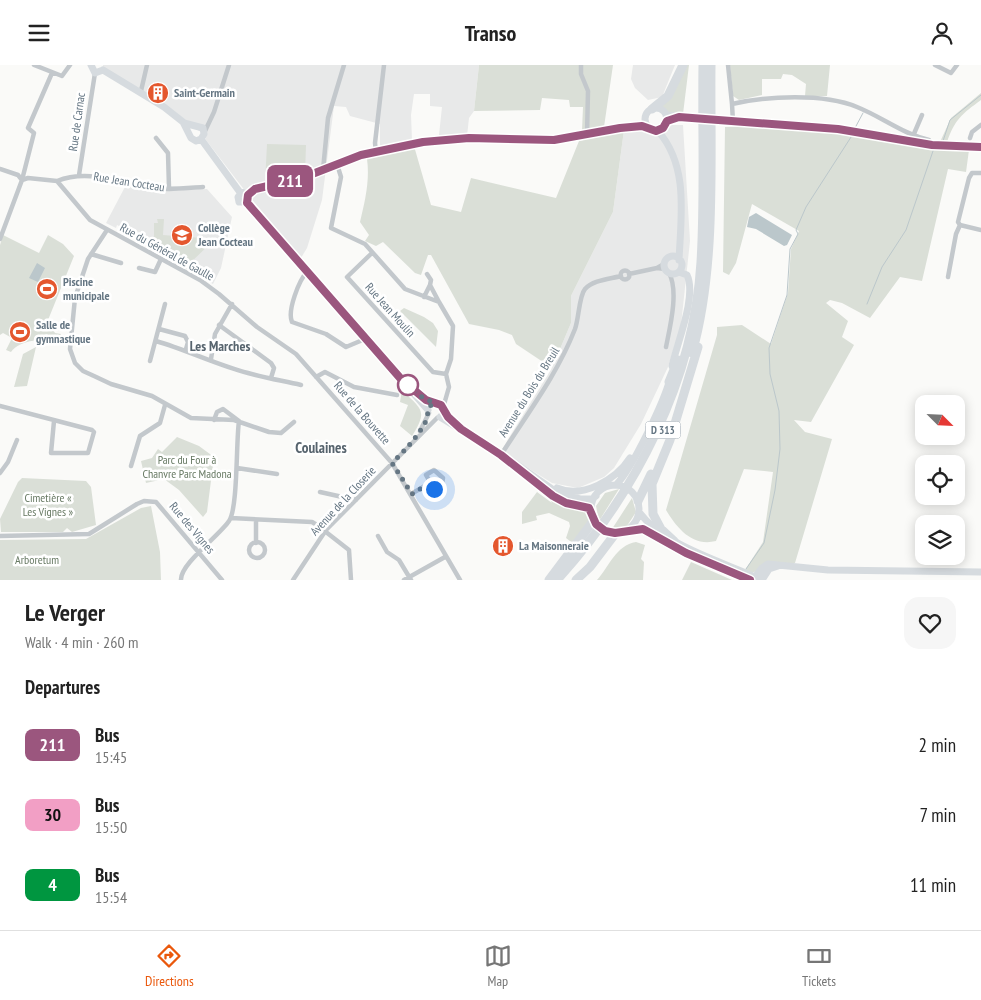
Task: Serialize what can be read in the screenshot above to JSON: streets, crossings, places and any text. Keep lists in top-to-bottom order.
{
  "streets": {
    "highway": ["D 313"],
    "street": [
      "Rue de Carnac",
      "Rue Jean Cocteau",
      "Rue du Général de Gaulle",
      "Rue Jean Moulin",
      "Avenue du Bois du Breuil",
      "Rue de la Bouvette",
      "Avenue de la Closerie",
      "Rue des Vignes"
    ]
  },
  "crossings": [
    ["Rue de Carnac", "Rue Jean Cocteau"],
    ["Rue Jean Cocteau", "Rue du Général de Gaulle"],
    ["Rue du Général de Gaulle", "Rue de la Bouvette"],
    ["Rue de la Bouvette", "Avenue de la Closerie"]
  ],
  "districts": ["Les Marches", "Coulaines"],
  "parks": ["Parc du Four à Chanvre Parc Madona", "Cimetière « Les Vignes »", "Arboretum"],
  "places": {
    "building": ["Saint-Germain", "La Maisonneraie"],
    "school or university": ["Collège Jean Cocteau"],
    "sports": ["Piscine municipale", "Salle de gymnastique"]
  },
  "lines": ["bus line 211"],
  "north": "bottom right",
  "page": {
    "header": "Transo",
    "on_map": "211",
    "heading": [
      ["Le Verger", "Walk · 4 min · 260 m"],
      "Departures"
    ],
    "list": [
      {
        "mark": "211",
        "name": "Bus",
        "note": "15:45",
        "value": "2 min"
      },
      {
        "mark": "30",
        "name": "Bus",
        "note": "15:50",
        "value": "7 min"
      },
      {
        "mark": "4",
        "name": "Bus",
        "note": "15:54",
        "value": "11 min"
      }
    ],
    "tabs": ["Directions", "Map", "Tickets"]
  }
}
